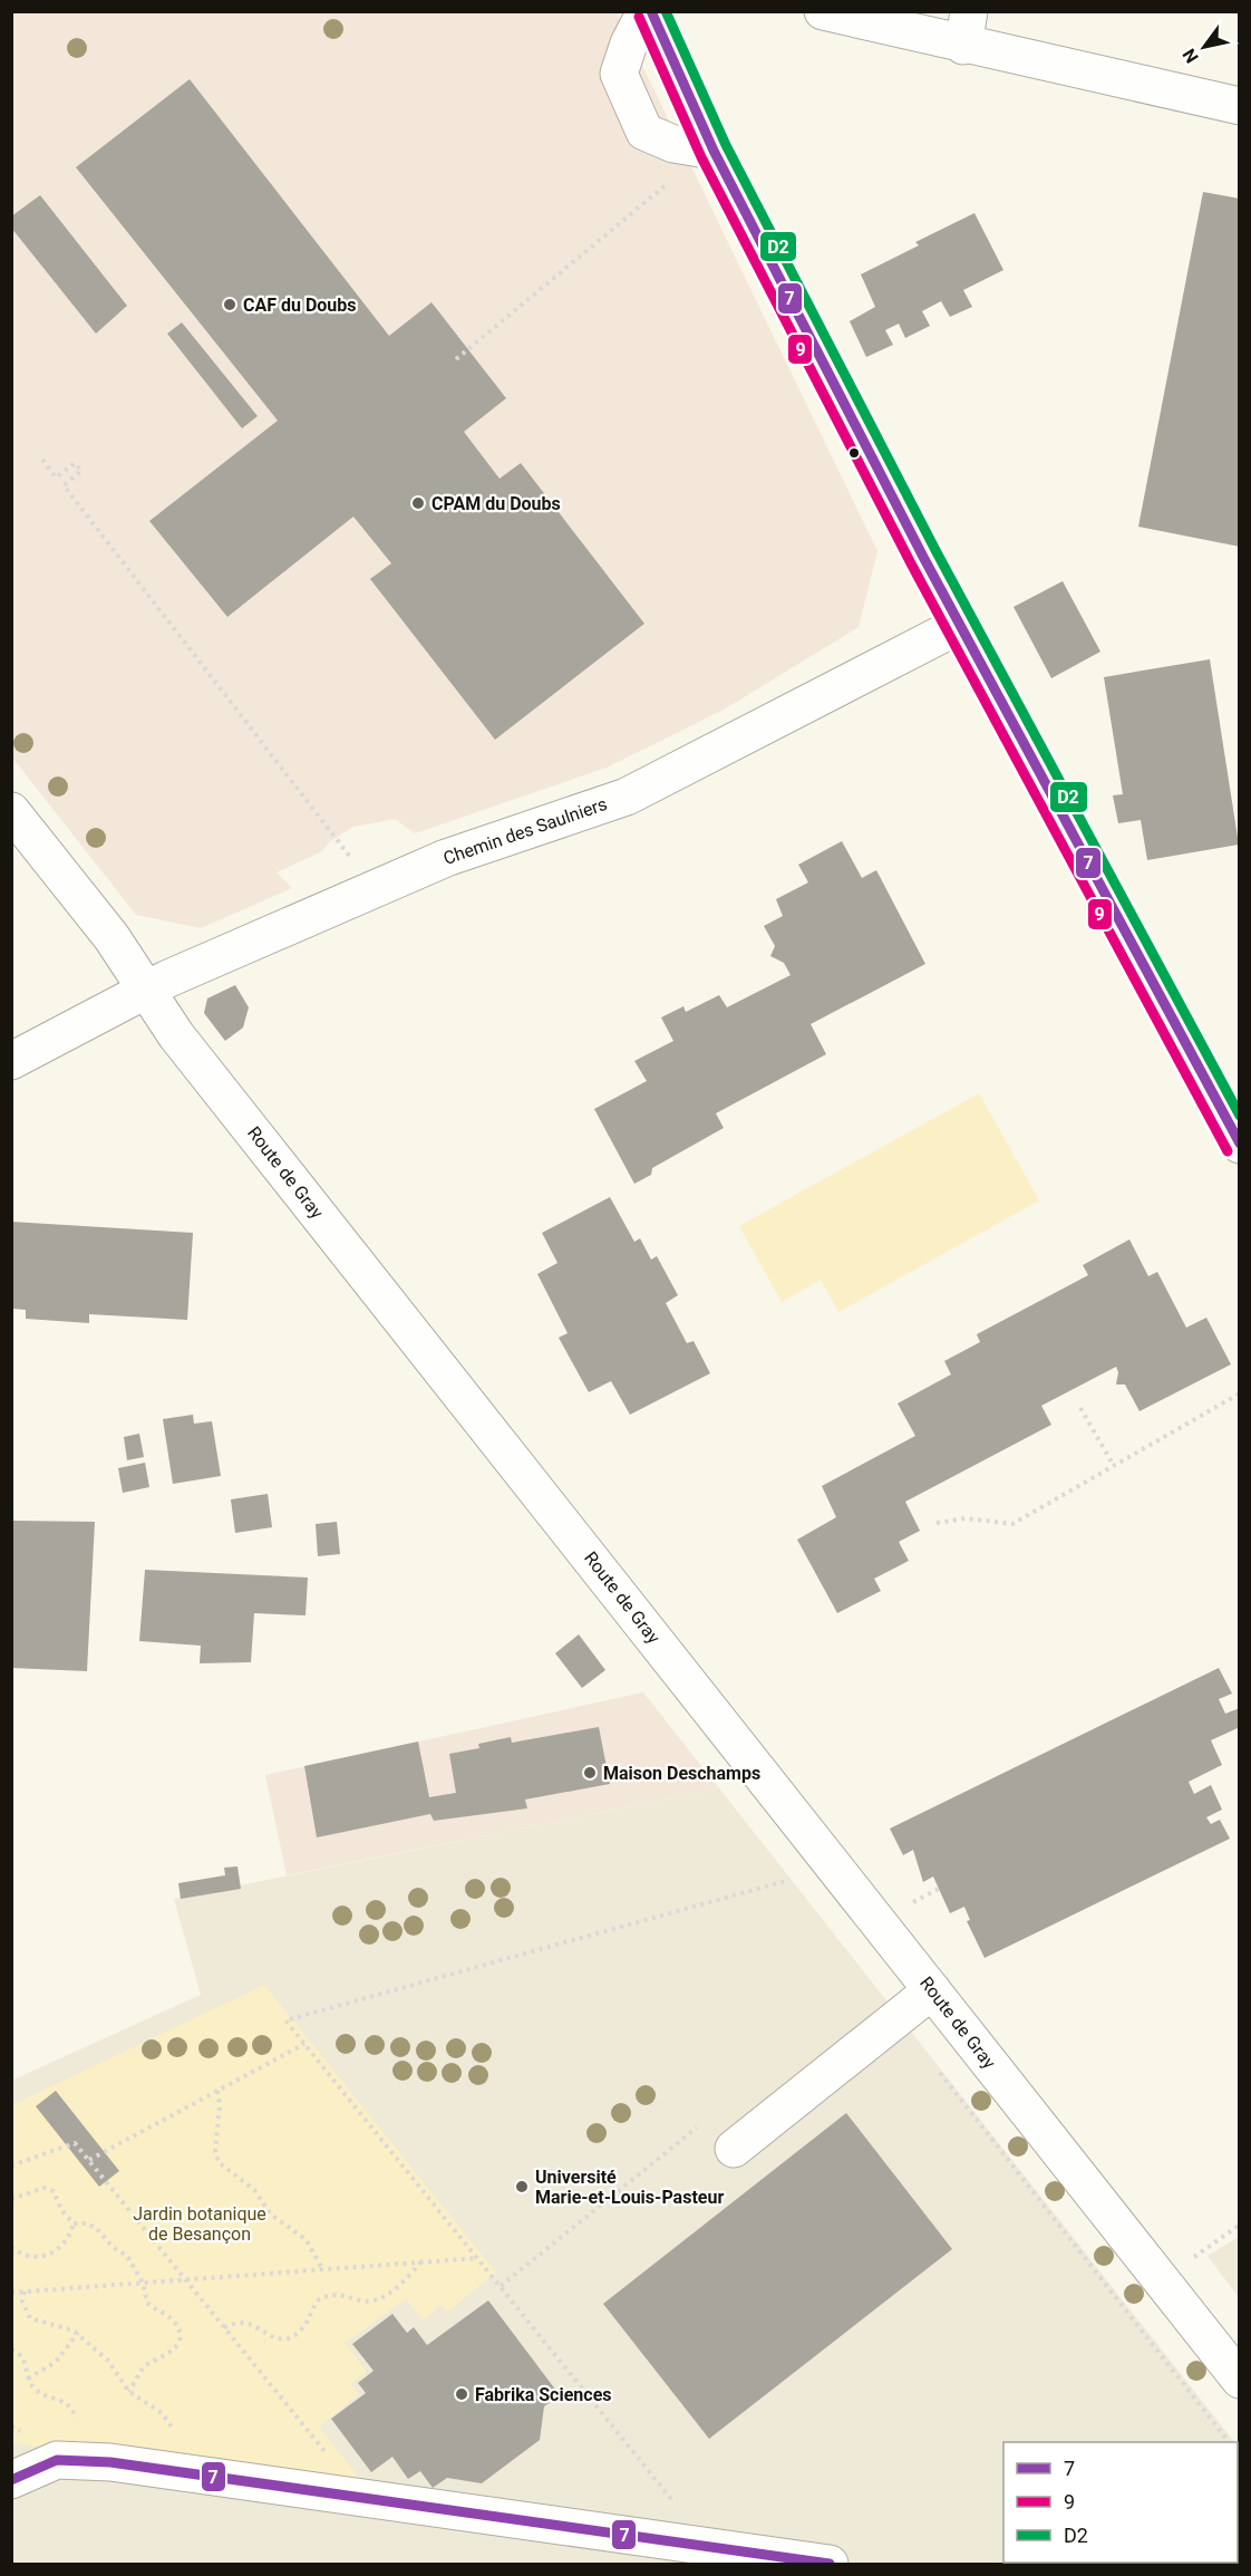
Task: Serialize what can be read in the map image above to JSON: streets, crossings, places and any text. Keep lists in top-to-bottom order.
{
  "streets": {
    "street": ["Chemin des Saulniers", "Route de Gray"]
  },
  "crossings": [
    ["Chemin des Saulniers", "Route de Gray"]
  ],
  "parks": ["Jardin botanique de Besançon"],
  "places": [
    "CAF du Doubs",
    "CPAM du Doubs",
    "Maison Deschamps",
    "Université Marie-et-Louis-Pasteur",
    "Fabrika Sciences"
  ],
  "lines": ["transit line 7", "transit line D2", "transit line 9"],
  "legend": ["7", "9", "D2"],
  "north": "bottom left"
}
